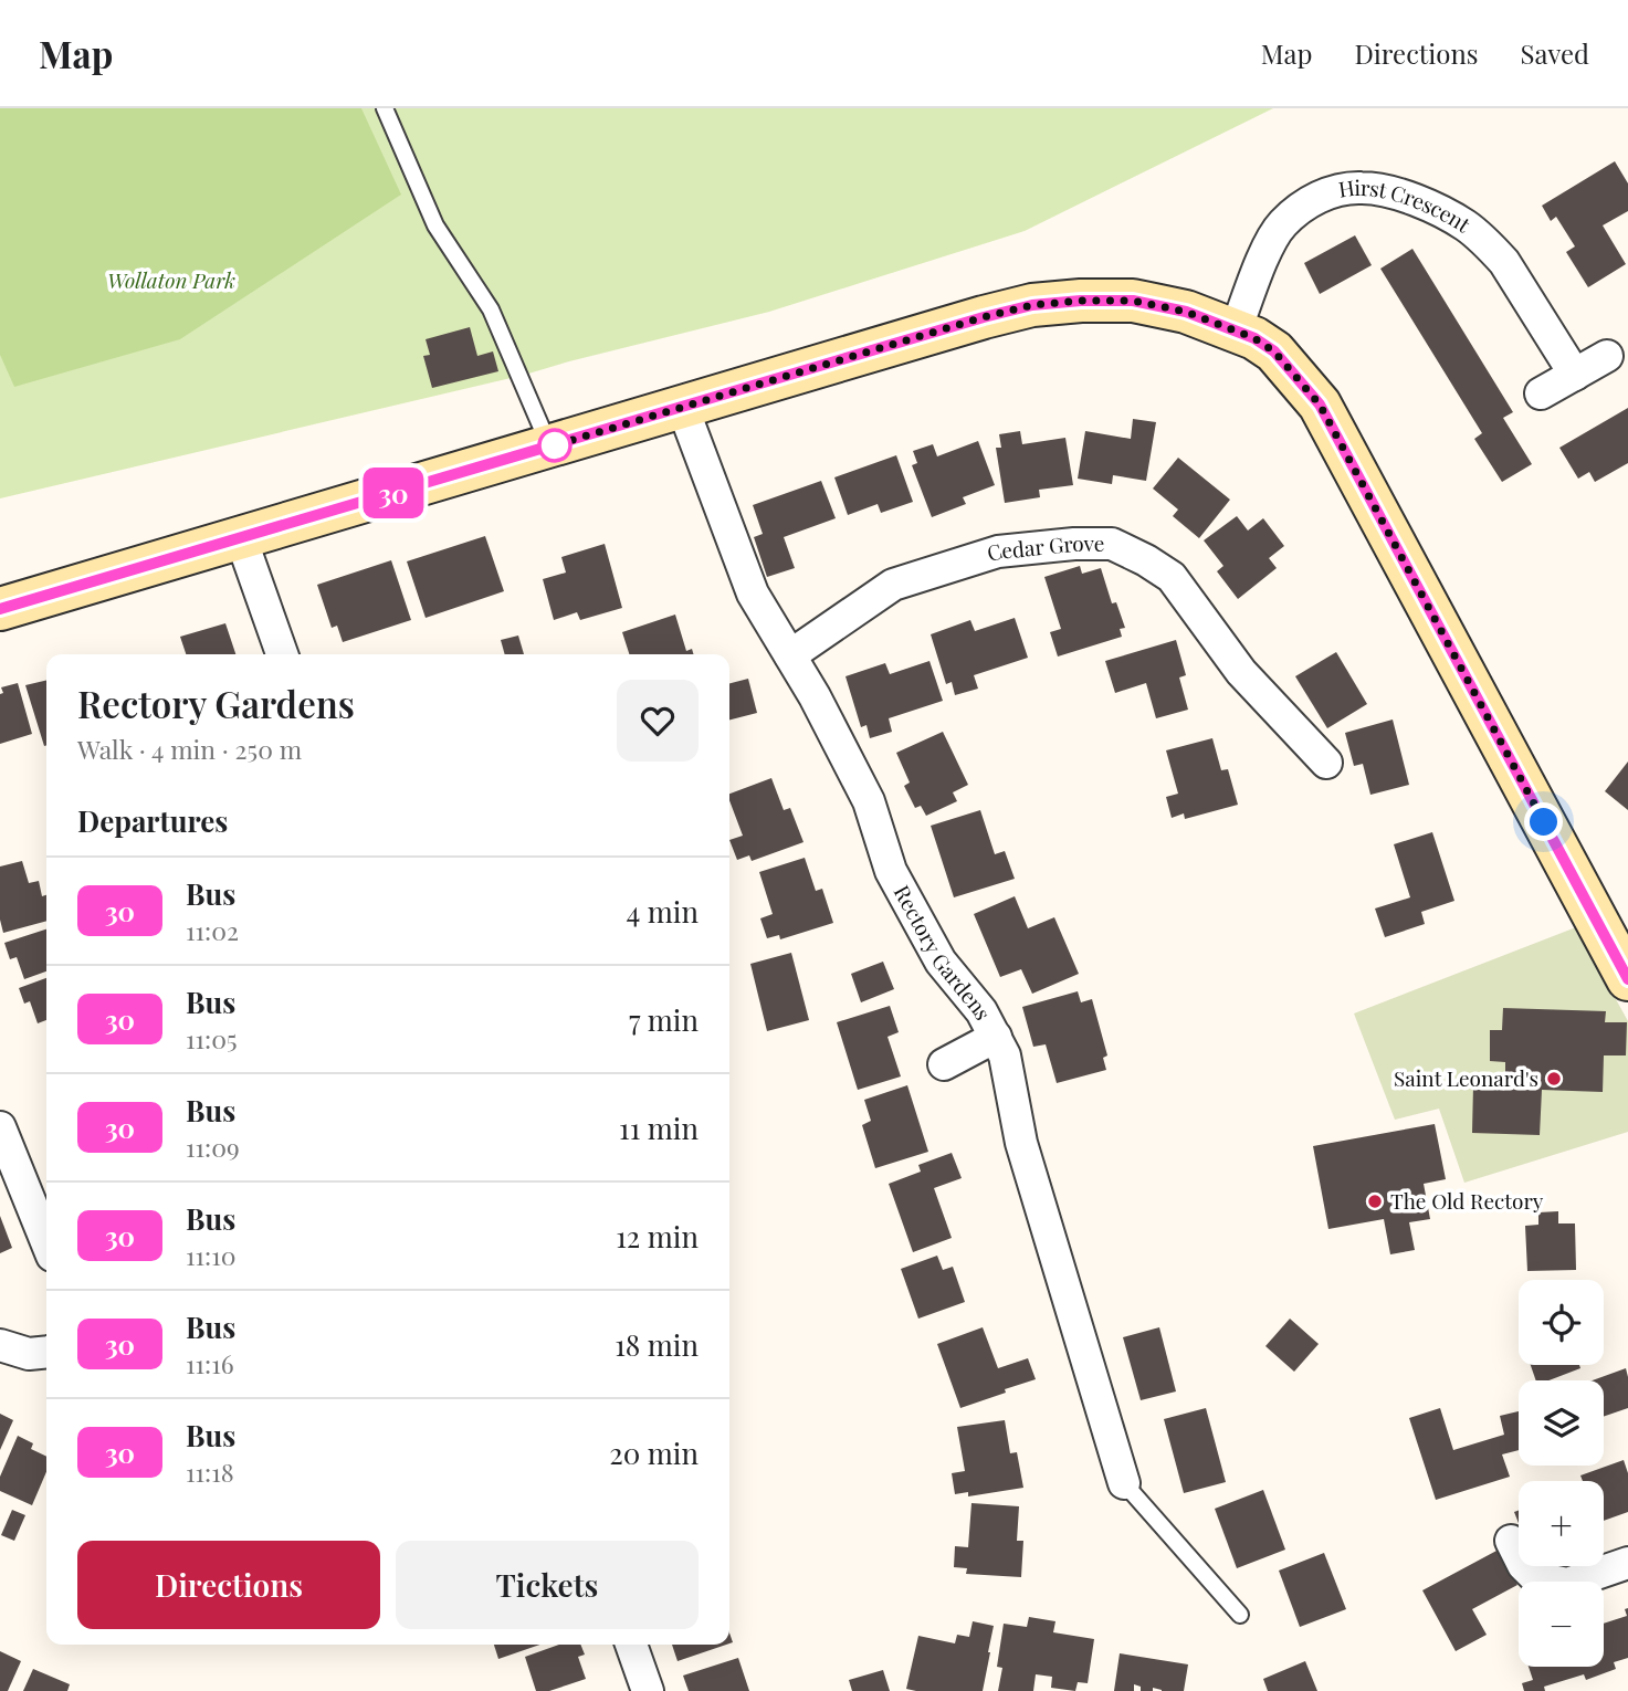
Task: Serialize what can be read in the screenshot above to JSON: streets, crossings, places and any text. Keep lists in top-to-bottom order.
{
  "streets": {
    "street": ["Hirst Crescent", "Cedar Grove", "Rectory Gardens"]
  },
  "crossings": [
    ["Cedar Grove", "Rectory Gardens"]
  ],
  "parks": ["Wollaton Park"],
  "places": ["Saint Leonard's", "The Old Rectory"],
  "lines": ["bus line 30"],
  "page": {
    "header": "Map",
    "nav": ["Map", "Directions", "Saved"],
    "on_map": "30",
    "heading": [
      ["Rectory Gardens", "Walk · 4 min · 250 m"],
      "Departures"
    ],
    "list": [
      {
        "mark": "30",
        "name": "Bus",
        "note": "11:02",
        "value": "4 min"
      },
      {
        "mark": "30",
        "name": "Bus",
        "note": "11:05",
        "value": "7 min"
      },
      {
        "mark": "30",
        "name": "Bus",
        "note": "11:09",
        "value": "11 min"
      },
      {
        "mark": "30",
        "name": "Bus",
        "note": "11:10",
        "value": "12 min"
      },
      {
        "mark": "30",
        "name": "Bus",
        "note": "11:16",
        "value": "18 min"
      },
      {
        "mark": "30",
        "name": "Bus",
        "note": "11:18",
        "value": "20 min"
      }
    ],
    "map_buttons": ["+", "−"],
    "buttons": ["Directions", "Tickets"]
  }
}
